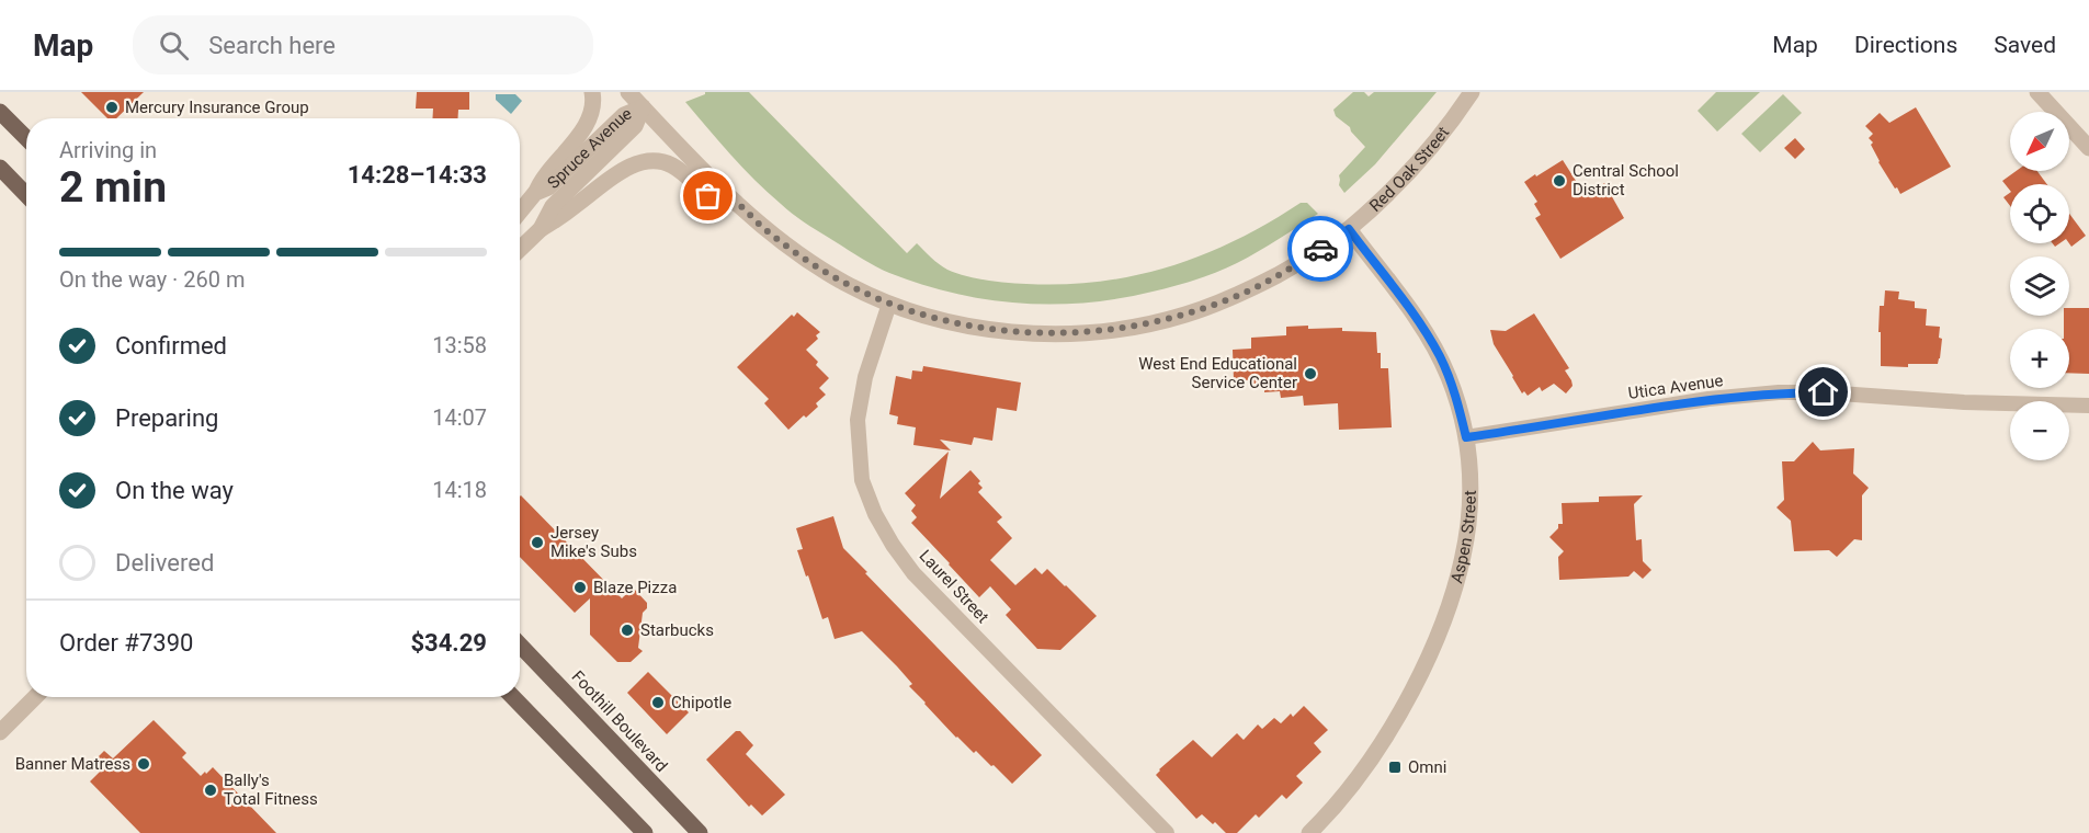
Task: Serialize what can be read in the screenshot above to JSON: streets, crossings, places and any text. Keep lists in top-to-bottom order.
{
  "streets": {
    "main road": ["Foothill Boulevard"],
    "street": [
      "Spruce Avenue",
      "Red Oak Street",
      "Utica Avenue",
      "Aspen Street",
      "Laurel Street"
    ]
  },
  "crossings": [
    ["Spruce Avenue", "Red Oak Street"],
    ["Red Oak Street", "Aspen Street"],
    ["Red Oak Street", "Laurel Street"],
    ["Utica Avenue", "Aspen Street"]
  ],
  "places": {
    "other": [
      "Mercury Insurance Group",
      "Central School District",
      "West End Educational Service Center",
      "Jersey Mike's Subs",
      "Blaze Pizza",
      "Starbucks",
      "Chipotle",
      "Banner Matress",
      "Bally's Total Fitness"
    ],
    "transit": ["Omni"]
  },
  "north": "bottom left",
  "page": {
    "header": "Map",
    "search": "Search here",
    "nav": ["Map", "Directions", "Saved"],
    "map_buttons": ["+", "−"],
    "heading": ["2 min", "Arriving in", "14:28–14:33"],
    "panel": ["Order #7390", "$34.29"],
    "bar": "On the way · 260 m",
    "list": [
      ["Confirmed", "13:58"],
      ["Preparing", "14:07"],
      ["On the way", "14:18"],
      "Delivered"
    ]
  }
}
